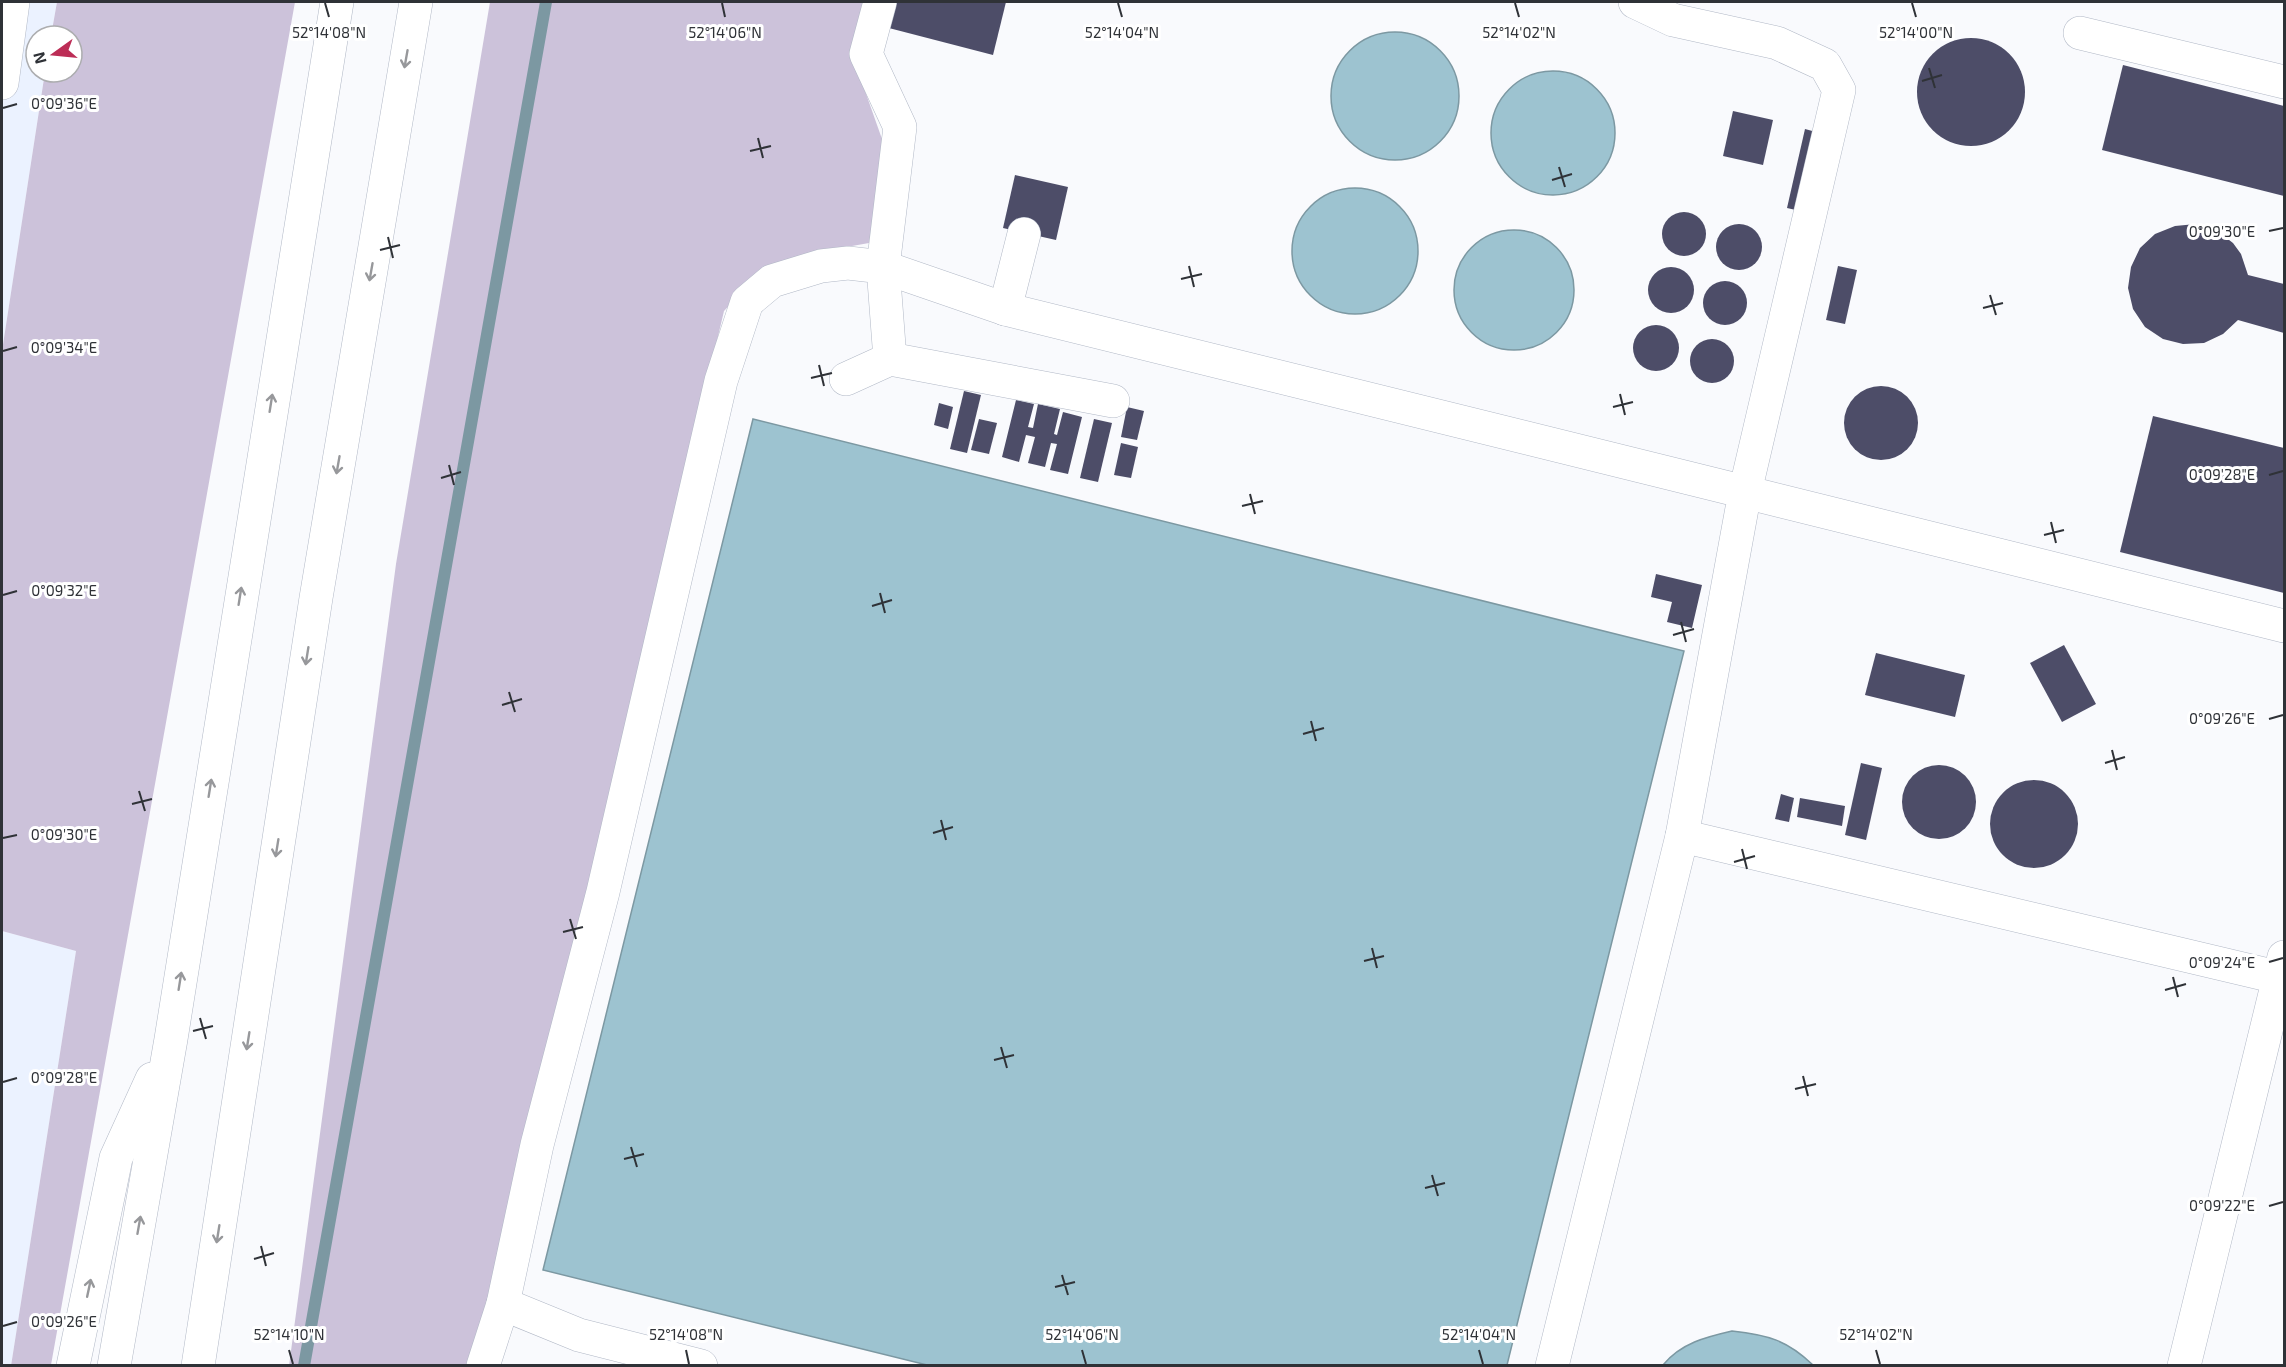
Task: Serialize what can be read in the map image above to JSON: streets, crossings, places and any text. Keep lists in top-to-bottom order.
{
  "north": "left",
  "coordinates": [
    "52°14'08\"N",
    "52°14'06\"N",
    "52°14'00\"N",
    "52°14'04\"N",
    "52°14'02\"N",
    "0°09'36\"E",
    "0°09'30\"E",
    "0°09'34\"E",
    "0°09'28\"E",
    "0°09'32\"E",
    "0°09'26\"E",
    "0°09'24\"E",
    "0°09'22\"E",
    "52°14'10\"N"
  ]
}
